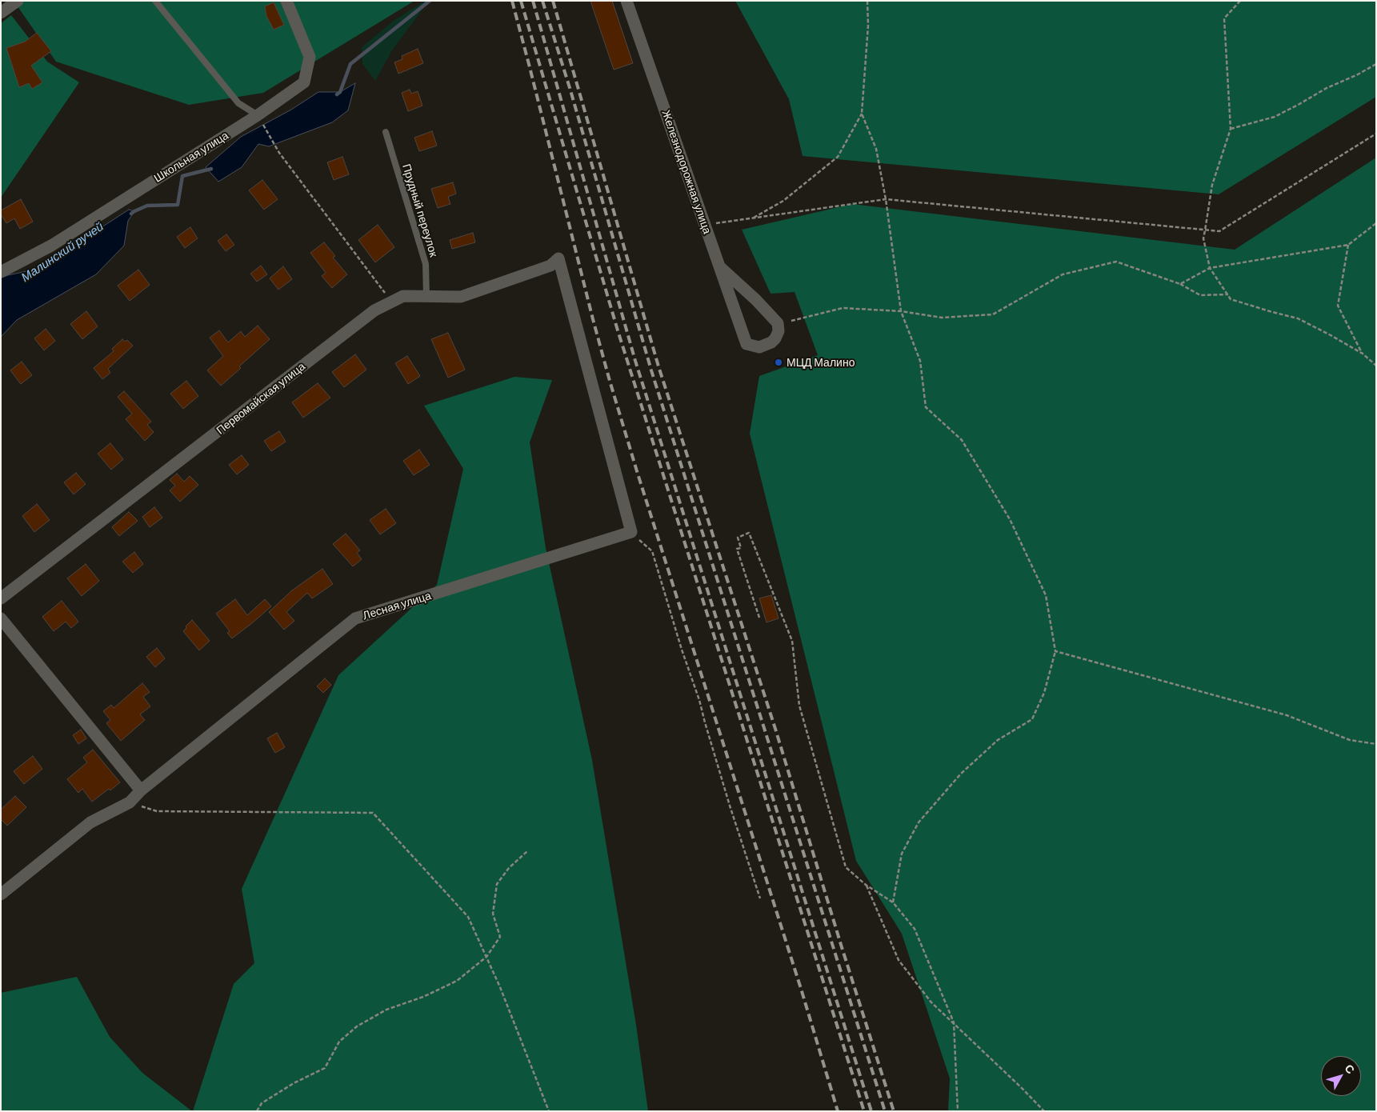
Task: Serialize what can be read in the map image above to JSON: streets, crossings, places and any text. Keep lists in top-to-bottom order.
{
  "streets": {
    "street": [
      "Школьная улица",
      "Железнодорожная улица",
      "Первомайская улица",
      "Лесная улица"
    ],
    "lane": ["Прудный переулок"]
  },
  "crossings": [
    ["Прудный переулок", "Первомайская улица"],
    ["Первомайская улица", "Лесная улица"]
  ],
  "water": ["Малинский ручей"],
  "places": ["МЦД Малино"],
  "north": "top right"
}
